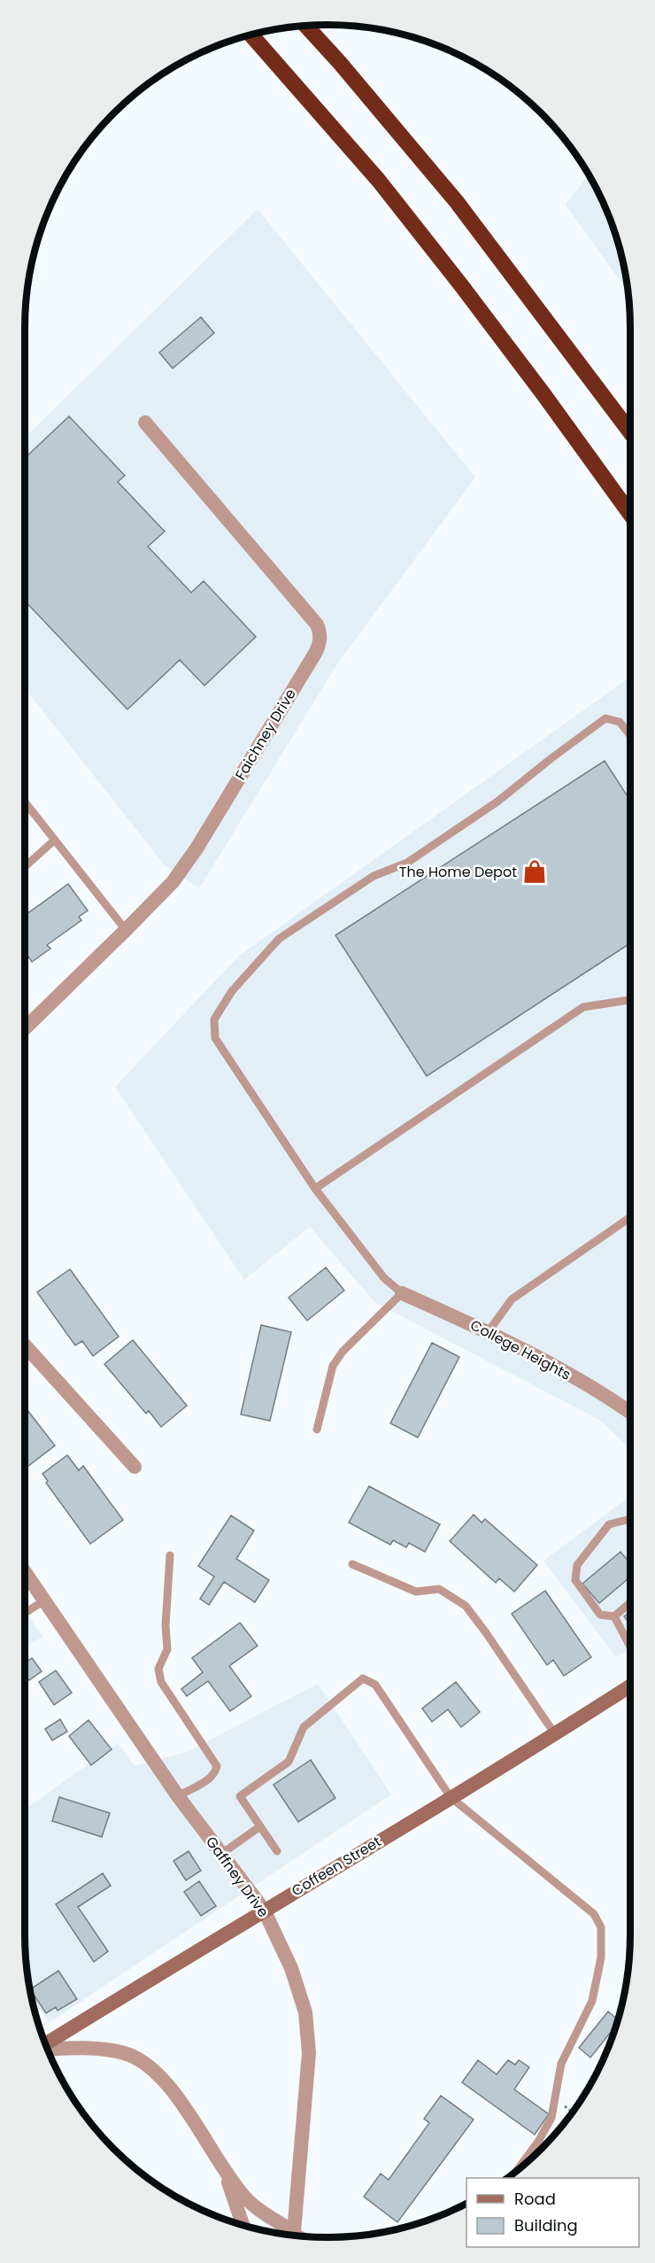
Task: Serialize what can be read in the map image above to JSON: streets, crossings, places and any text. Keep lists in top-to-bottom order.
{
  "streets": {
    "main road": ["Coffeen Street"],
    "street": ["Faichney Drive", "College Heights", "Gaffney Drive"]
  },
  "crossings": [
    ["Coffeen Street", "Gaffney Drive"]
  ],
  "places": {
    "shop": ["The Home Depot"]
  },
  "legend": ["Road", "Building"]
}
